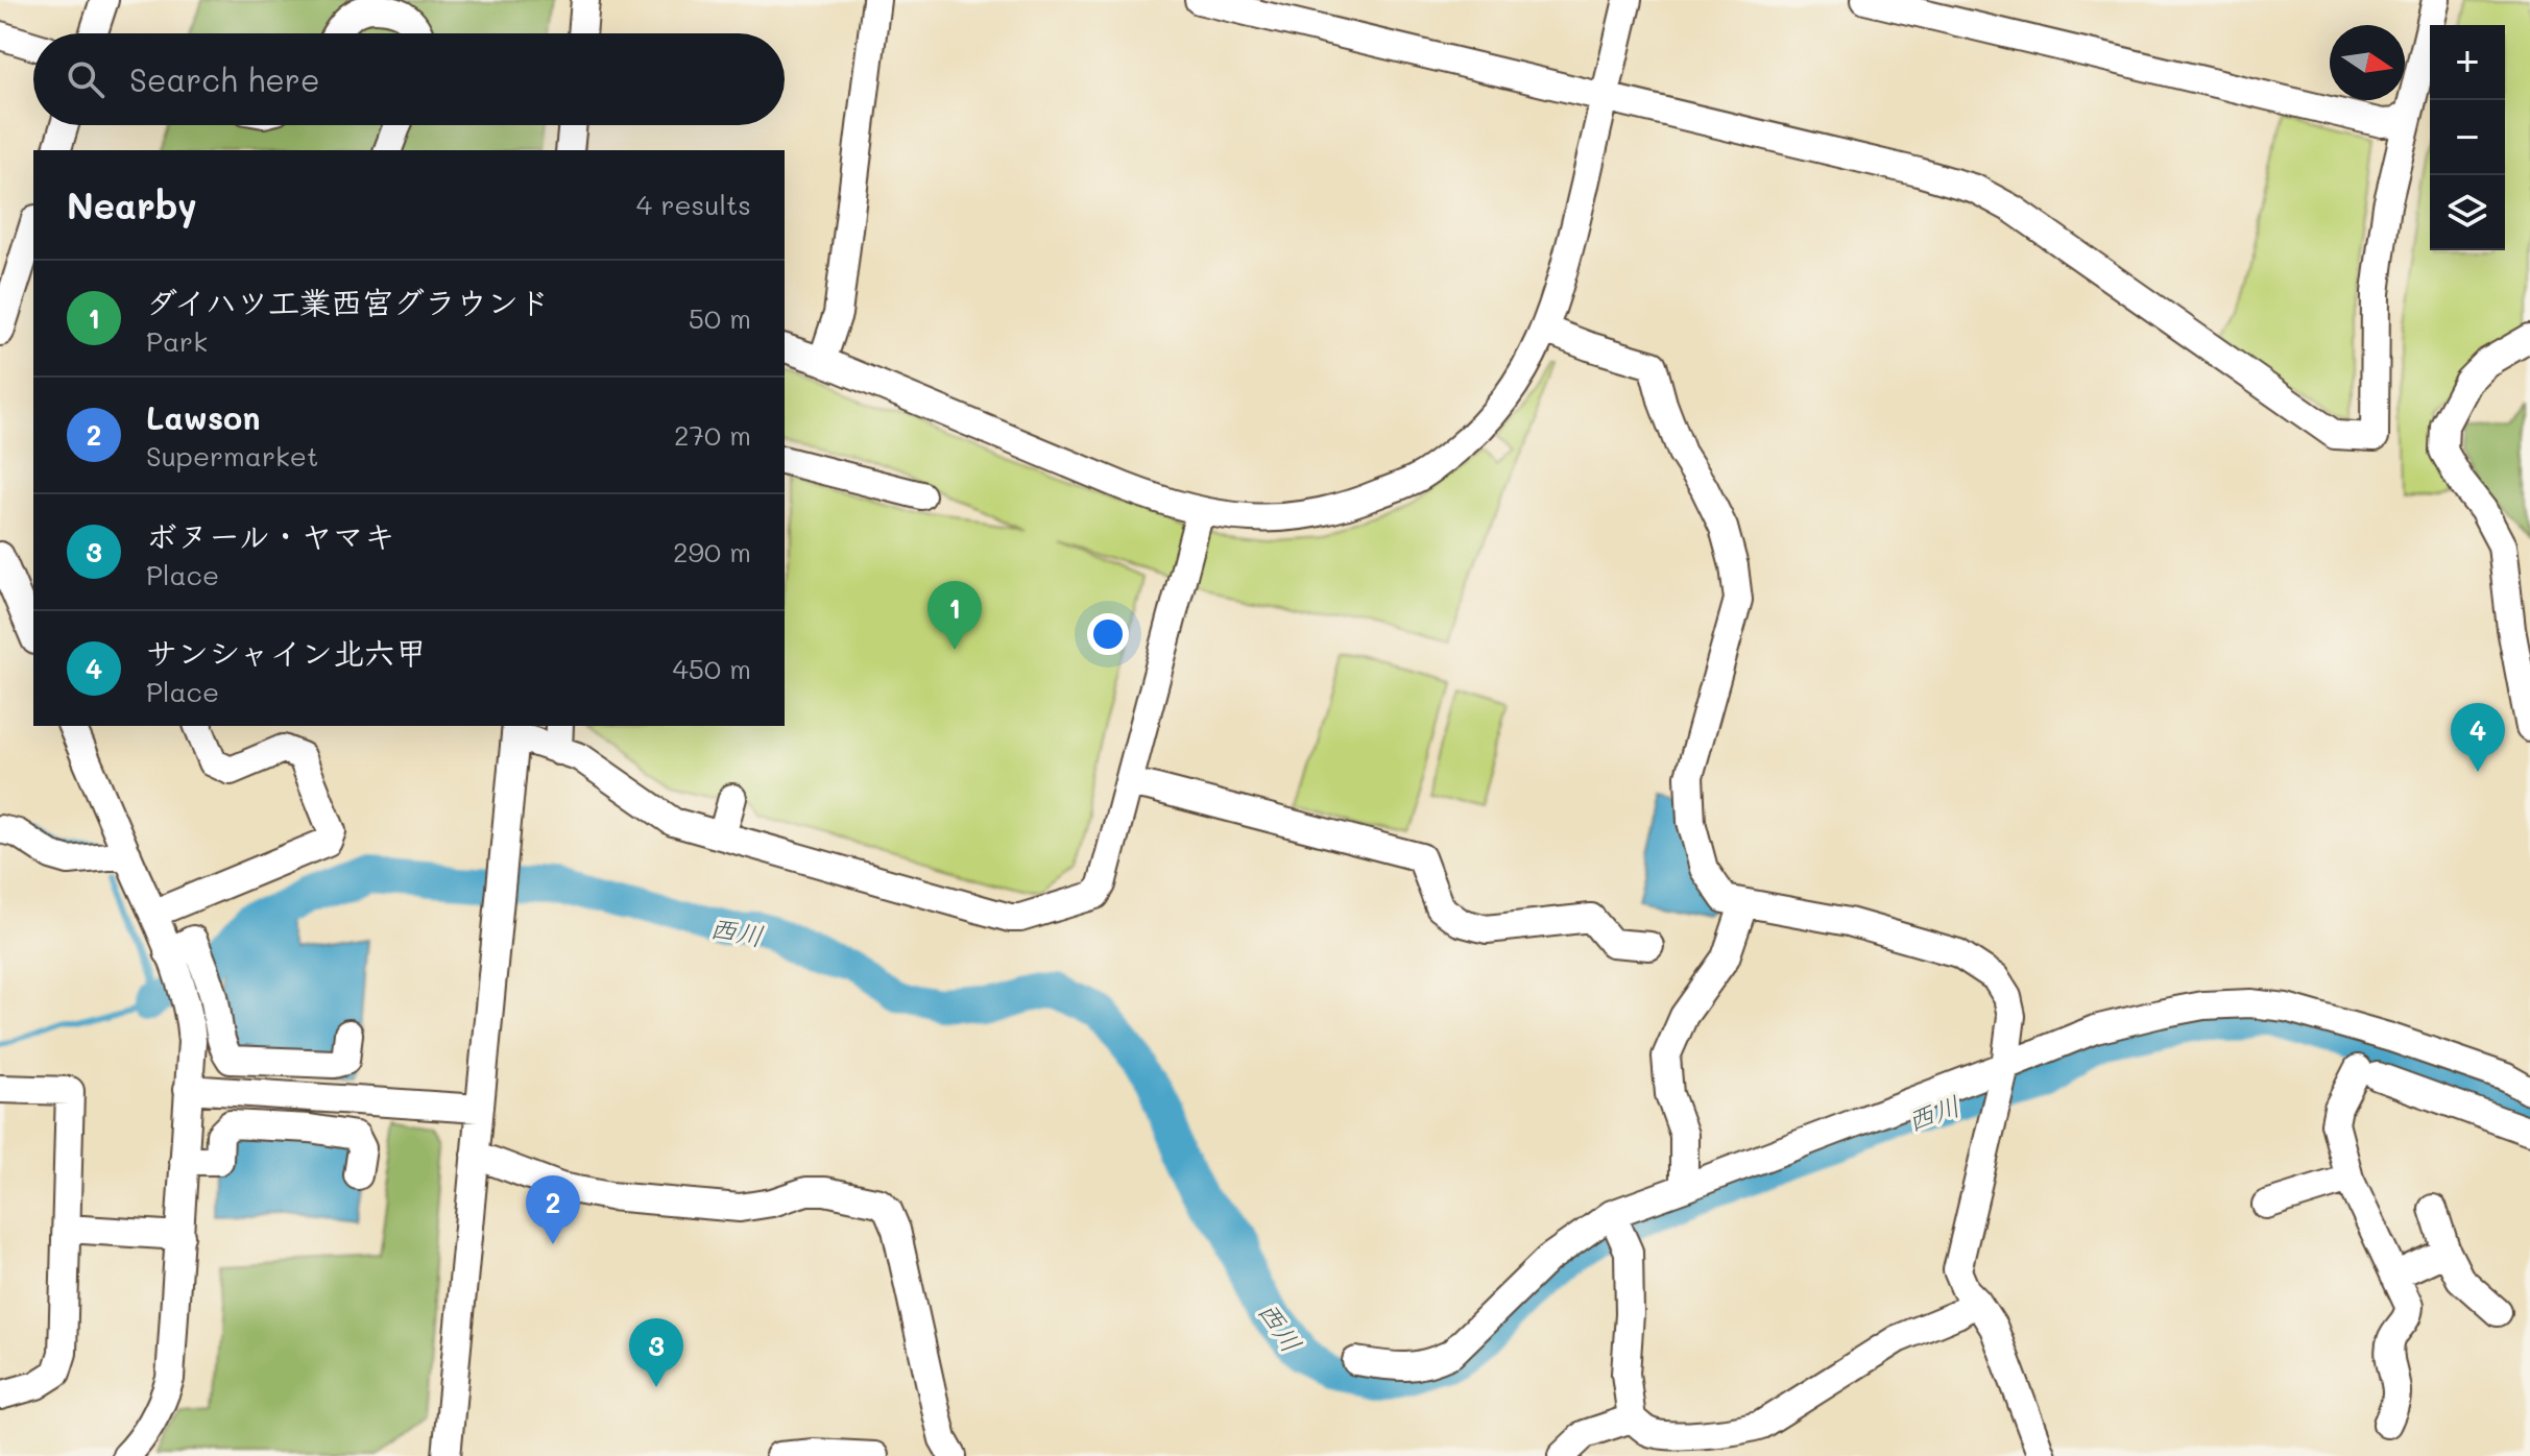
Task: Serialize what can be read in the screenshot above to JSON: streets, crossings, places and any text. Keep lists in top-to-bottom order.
{
  "water": ["西川"],
  "north": "right",
  "page": {
    "map_buttons": ["+", "−"],
    "search": "Search here",
    "heading": ["Nearby", "4 results"],
    "list": [
      {
        "mark": "1",
        "name": "ダイハツ工業西宮グラウンド",
        "note": "Park",
        "value": "50 m"
      },
      {
        "mark": "2",
        "name": "Lawson",
        "note": "Supermarket",
        "value": "270 m"
      },
      {
        "mark": "3",
        "name": "ボヌール・ヤマキ",
        "note": "Place",
        "value": "290 m"
      },
      {
        "mark": "4",
        "name": "サンシャイン北六甲",
        "note": "Place",
        "value": "450 m"
      }
    ],
    "pins": [
      "1",
      "4",
      "2",
      "3"
    ]
  }
}
